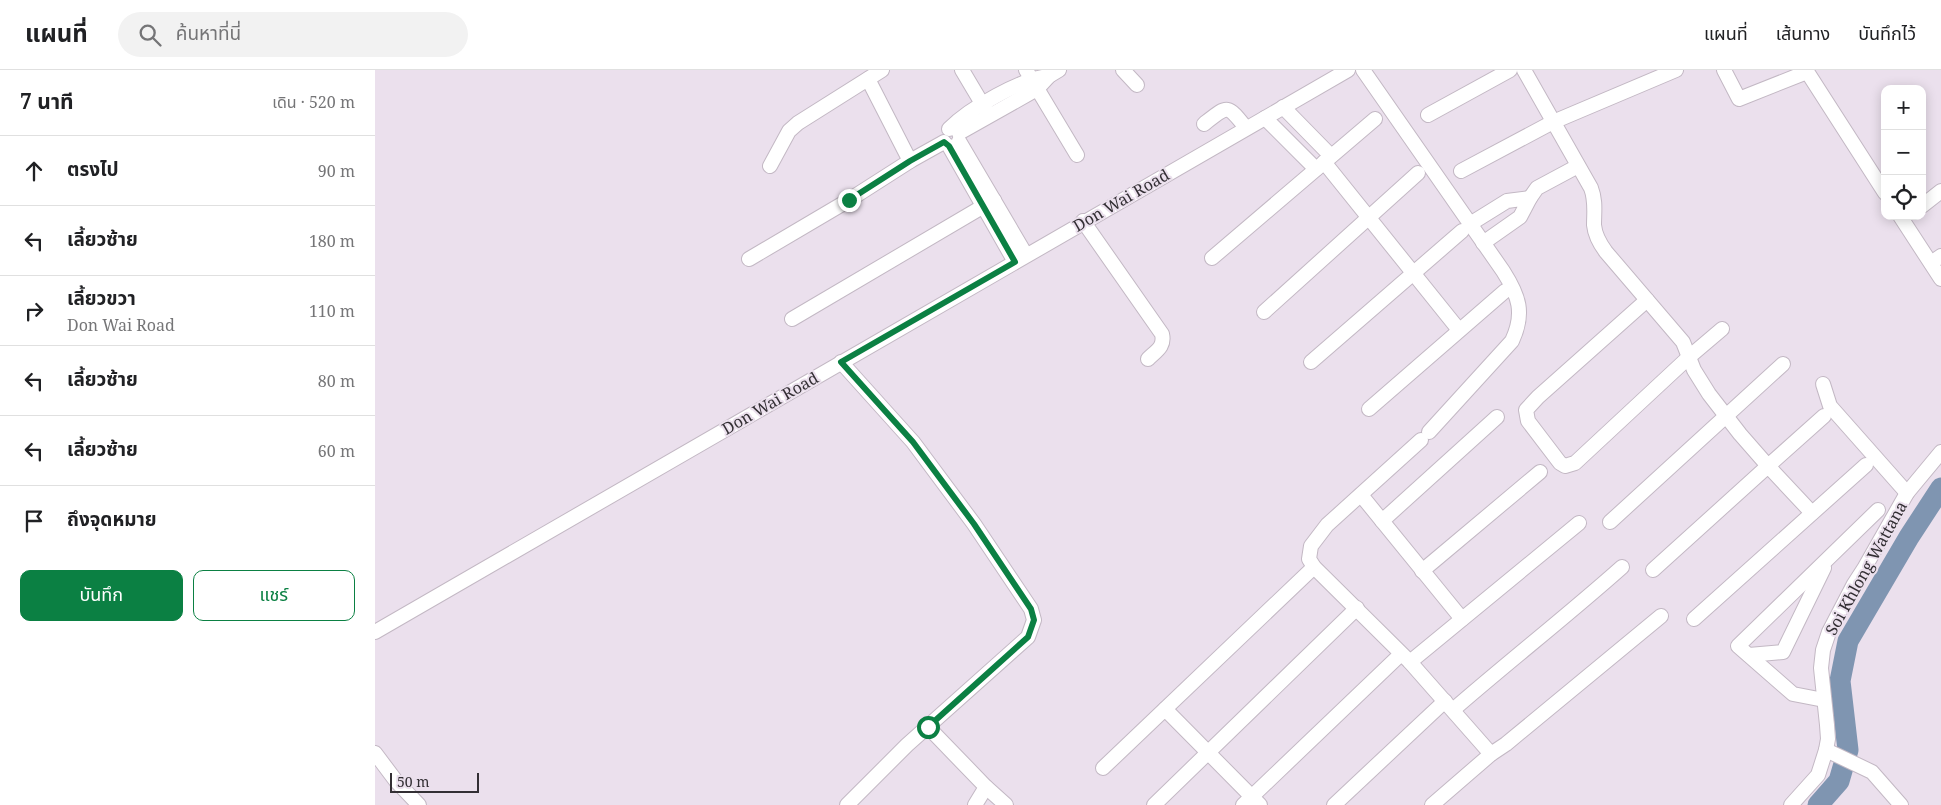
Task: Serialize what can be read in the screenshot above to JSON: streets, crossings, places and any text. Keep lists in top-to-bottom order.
{
  "streets": {
    "street": ["Don Wai Road", "Soi Khlong Wattana"]
  },
  "scale_bar": "50 m",
  "page": {
    "header": "แผนที่",
    "search": "ค้นหาที่นี่",
    "nav": ["แผนที่", "เส้นทาง", "บันทึกไว้"],
    "heading": ["7 นาที", "เดิน · 520 m"],
    "map_buttons": ["+", "−"],
    "list": [
      ["ตรงไป", "90 m"],
      ["เลี้ยวซ้าย", "180 m"],
      ["เลี้ยวขวา", "Don Wai Road", "110 m"],
      ["เลี้ยวซ้าย", "80 m"],
      ["เลี้ยวซ้าย", "60 m"],
      "ถึงจุดหมาย"
    ],
    "buttons": ["บันทึก", "แชร์"],
    "scale": "50 m"
  }
}
